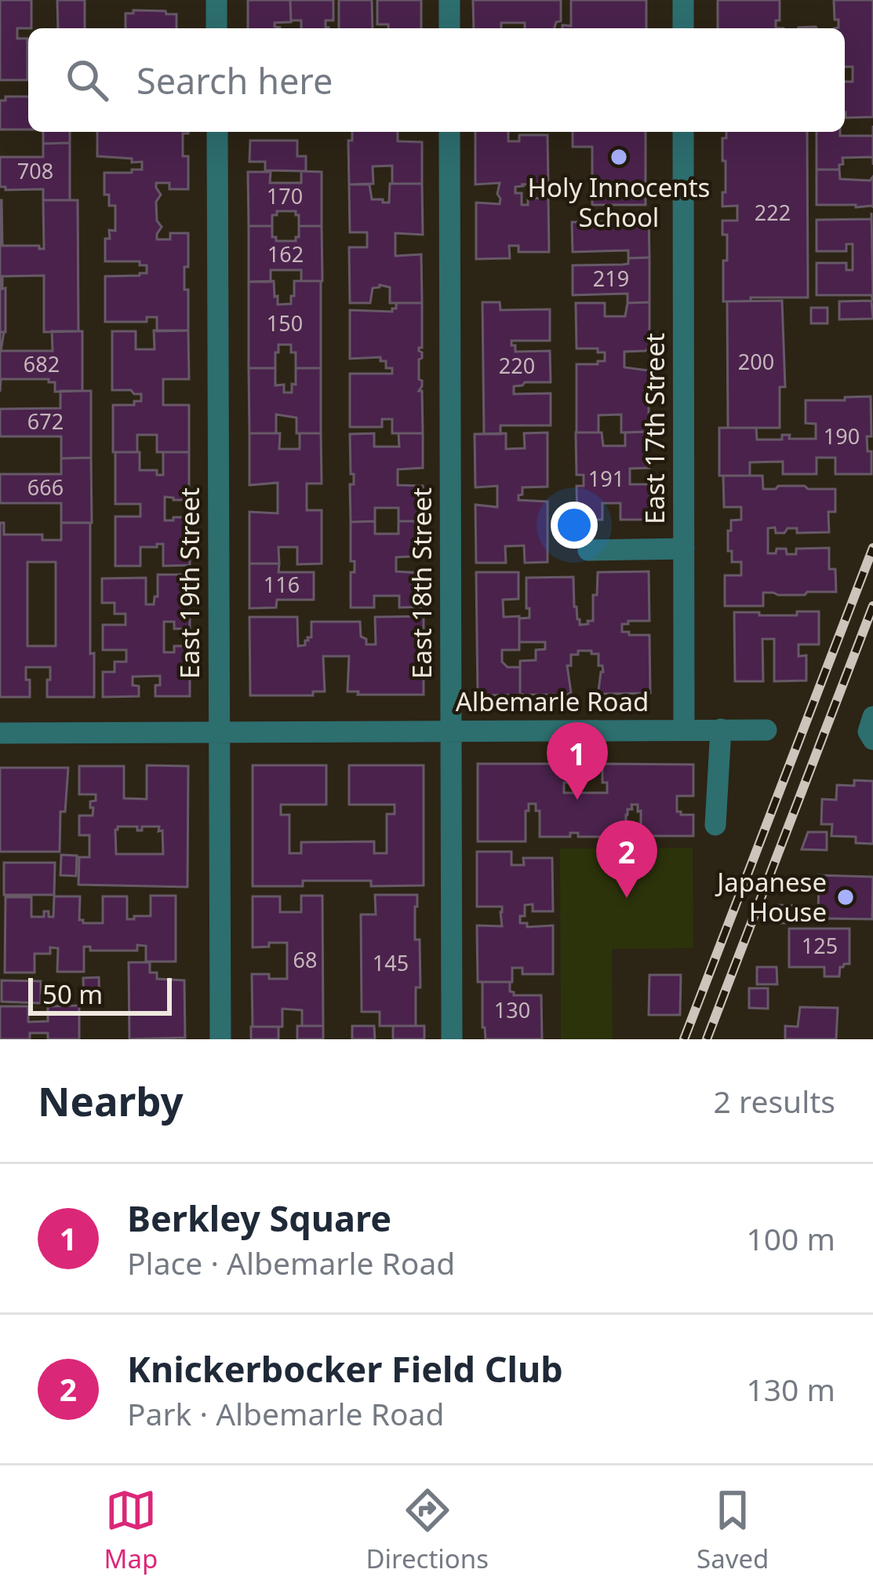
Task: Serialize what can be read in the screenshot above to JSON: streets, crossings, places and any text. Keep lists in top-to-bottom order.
{
  "streets": {
    "street": [
      "East 17th Street",
      "East 19th Street",
      "East 18th Street",
      "Albemarle Road"
    ]
  },
  "crossings": [
    ["East 17th Street", "Albemarle Road"],
    ["East 19th Street", "Albemarle Road"],
    ["East 18th Street", "Albemarle Road"]
  ],
  "places": ["Holy Innocents School", "Japanese House"],
  "house_numbers": [
    "708",
    "170",
    "222",
    "162",
    "219",
    "150",
    "200",
    "682",
    "220",
    "672",
    "190",
    "191",
    "666",
    "116",
    "125",
    "68",
    "145",
    "130"
  ],
  "scale_bar": "50 m",
  "page": {
    "search": "Search here",
    "pins": ["1", "2"],
    "scale": "50 m",
    "heading": ["Nearby", "2 results"],
    "list": [
      {
        "mark": "1",
        "name": "Berkley Square",
        "note": "Place · Albemarle Road",
        "value": "100 m"
      },
      {
        "mark": "2",
        "name": "Knickerbocker Field Club",
        "note": "Park · Albemarle Road",
        "value": "130 m"
      }
    ],
    "nav": ["Map", "Directions", "Saved"]
  }
}
